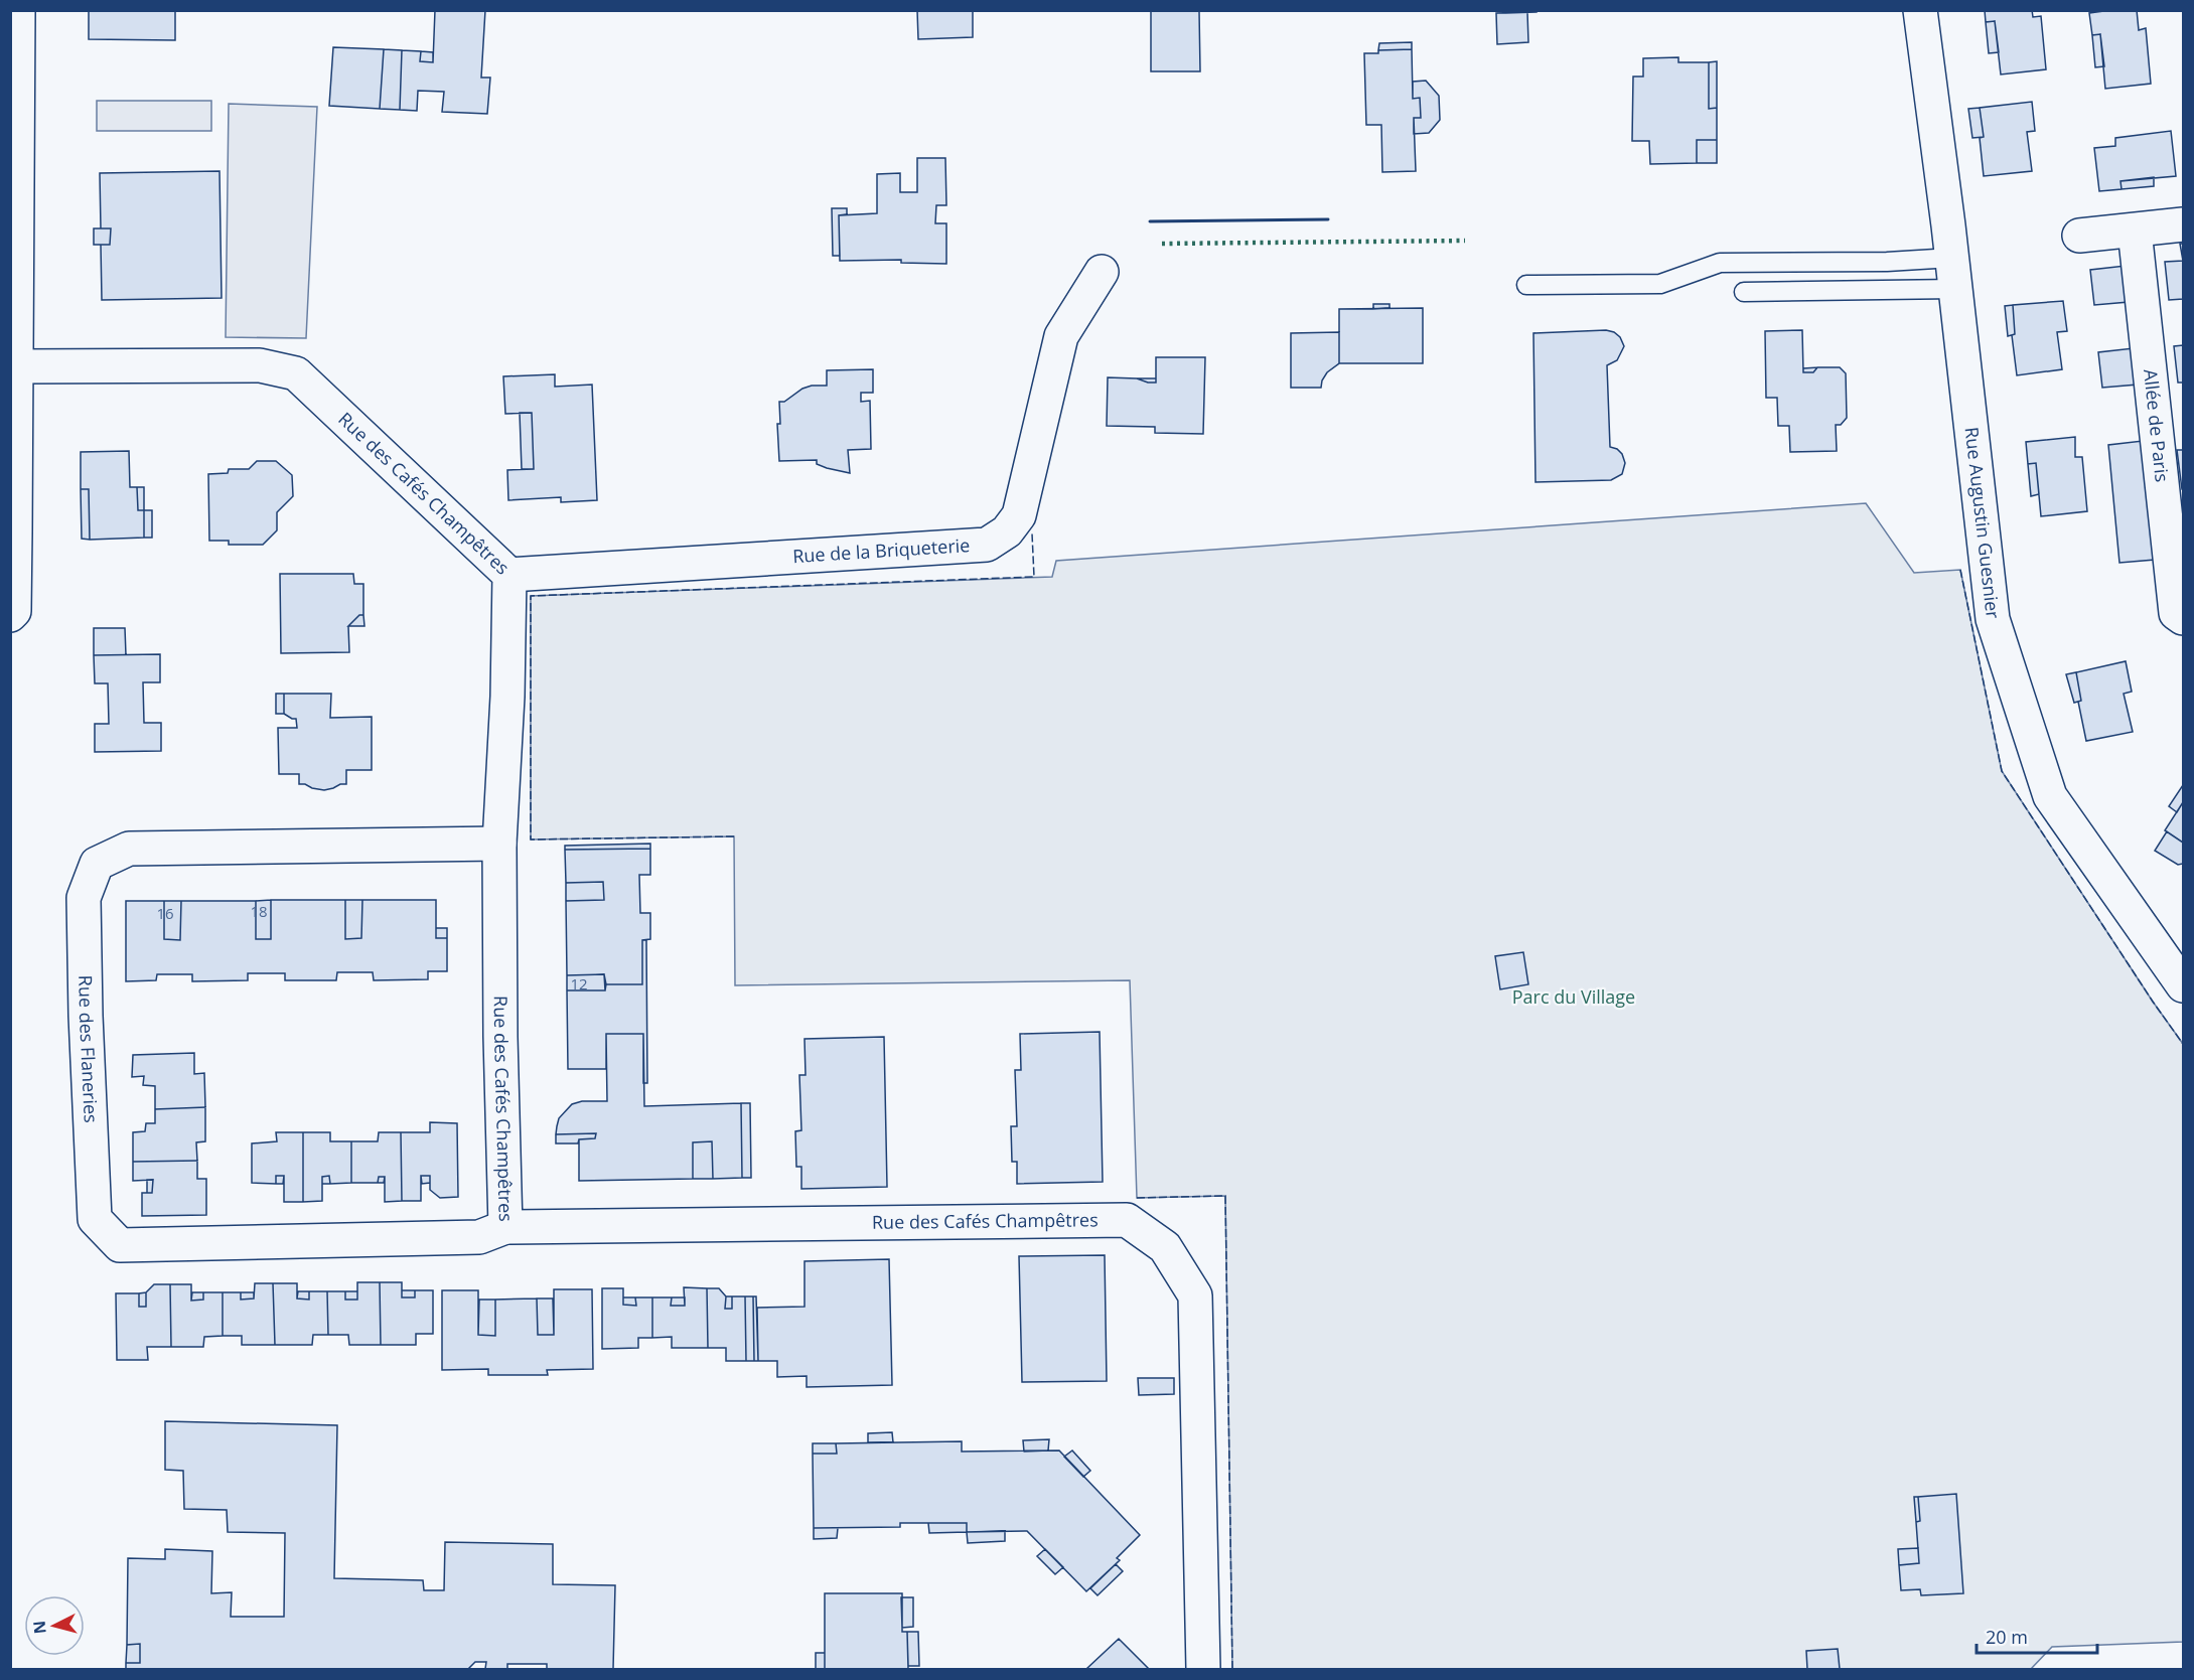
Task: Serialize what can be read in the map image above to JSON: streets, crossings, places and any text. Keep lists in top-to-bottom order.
{
  "streets": {
    "street": [
      "Allée de Paris",
      "Rue des Cafés Champêtres",
      "Rue Augustin Guesnier",
      "Rue de la Briqueterie",
      "Rue des Flaneries"
    ]
  },
  "crossings": [
    ["Rue des Cafés Champêtres", "Rue de la Briqueterie"],
    ["Rue des Cafés Champêtres", "Rue des Flaneries"]
  ],
  "parks": ["Parc du Village"],
  "house_numbers": ["18", "16", "12"],
  "scale_bar": "20 m",
  "north": "left"
}
